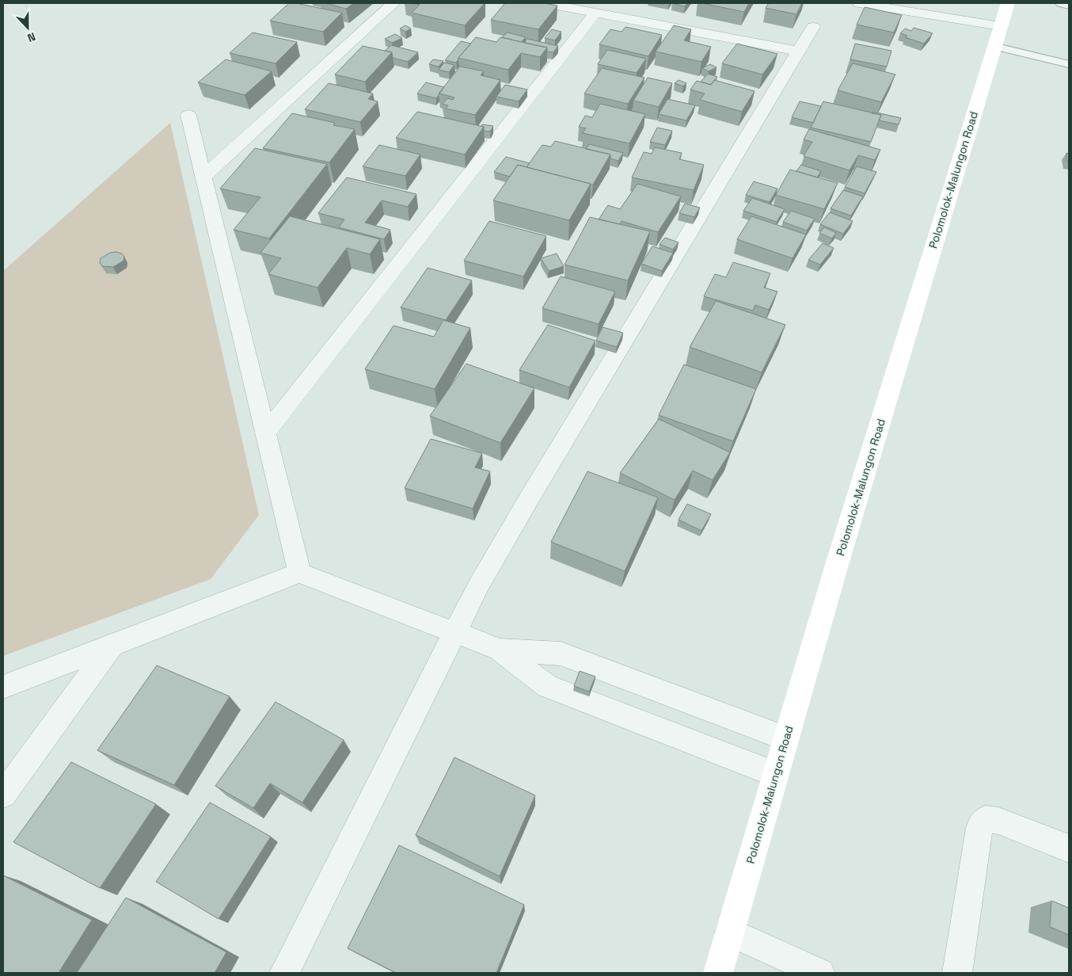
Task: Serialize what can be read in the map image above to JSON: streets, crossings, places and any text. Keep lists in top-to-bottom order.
{
  "streets": {
    "main road": ["Polomolok-Malungon Road"]
  },
  "north": "bottom"
}
